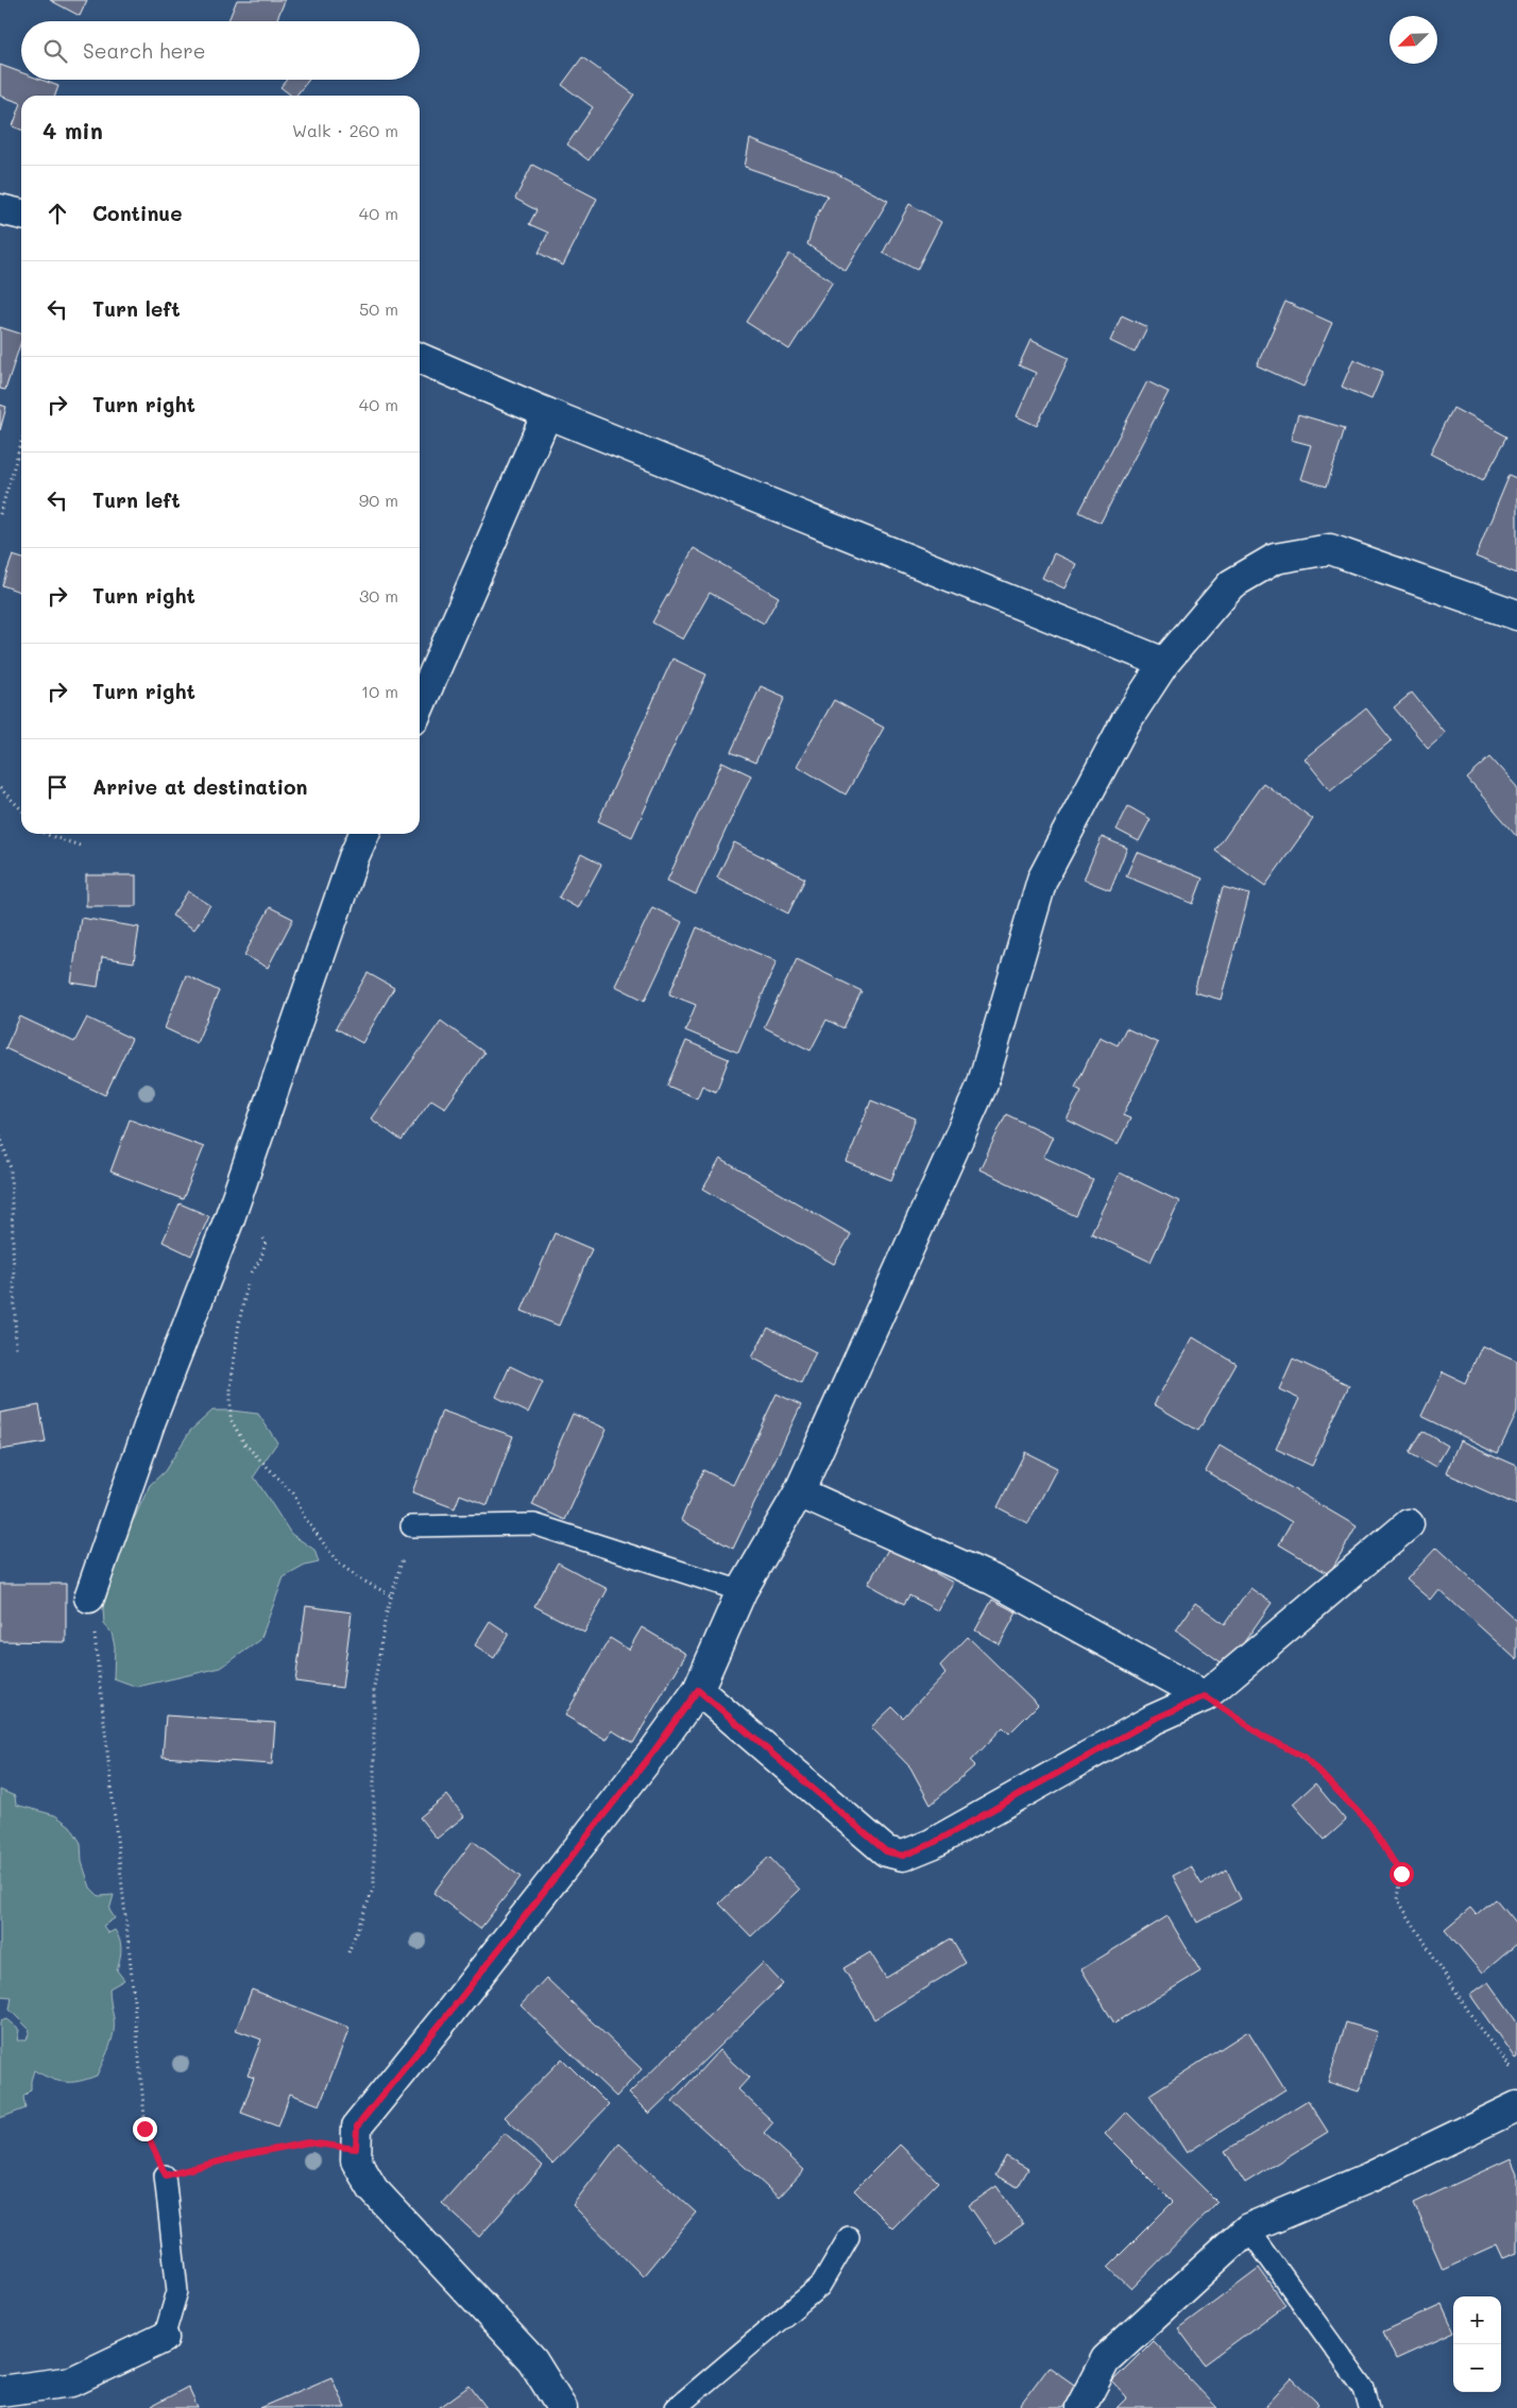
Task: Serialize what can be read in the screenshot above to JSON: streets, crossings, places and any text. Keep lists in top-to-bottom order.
{
  "north": "bottom left",
  "page": {
    "search": "Search here",
    "heading": ["4 min", "Walk · 260 m"],
    "list": [
      ["Continue", "40 m"],
      ["Turn left", "50 m"],
      ["Turn right", "40 m"],
      ["Turn left", "90 m"],
      ["Turn right", "30 m"],
      ["Turn right", "10 m"],
      "Arrive at destination"
    ],
    "map_buttons": ["+", "−"]
  }
}
